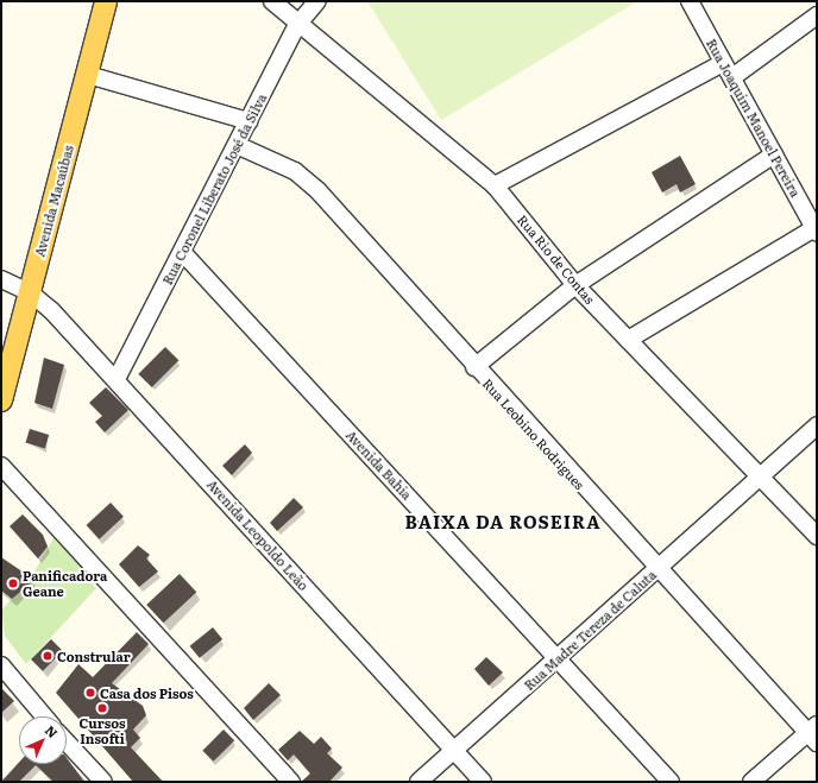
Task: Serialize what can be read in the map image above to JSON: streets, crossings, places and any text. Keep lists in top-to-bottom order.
{
  "streets": {
    "main road": ["Avenida Macaúbas"],
    "street": [
      "Rua Joaquim Manoel Pereira",
      "Rua Coronel Liberato José da Silva",
      "Rua Rio de Contas",
      "Rua Leobino Rodrigues",
      "Avenida Bahia",
      "Avenida Leopoldo Leão",
      "Rua Madre Tereza de Caluta"
    ]
  },
  "crossings": [
    ["Rua Coronel Liberato José da Silva", "Rua Rio de Contas"],
    ["Rua Coronel Liberato José da Silva", "Rua Leobino Rodrigues"],
    ["Rua Coronel Liberato José da Silva", "Avenida Bahia"],
    ["Rua Coronel Liberato José da Silva", "Avenida Leopoldo Leão"],
    ["Avenida Macaúbas", "Avenida Leopoldo Leão"],
    ["Rua Rio de Contas", "Rua Madre Tereza de Caluta"],
    ["Rua Leobino Rodrigues", "Rua Madre Tereza de Caluta"],
    ["Avenida Bahia", "Rua Madre Tereza de Caluta"],
    ["Avenida Leopoldo Leão", "Rua Madre Tereza de Caluta"]
  ],
  "districts": ["BAIXA DA ROSEIRA"],
  "places": [
    "Panificadora Geane",
    "Constrular",
    "Casa dos Pisos",
    "Cursos Insofti"
  ],
  "north": "top right"
}
